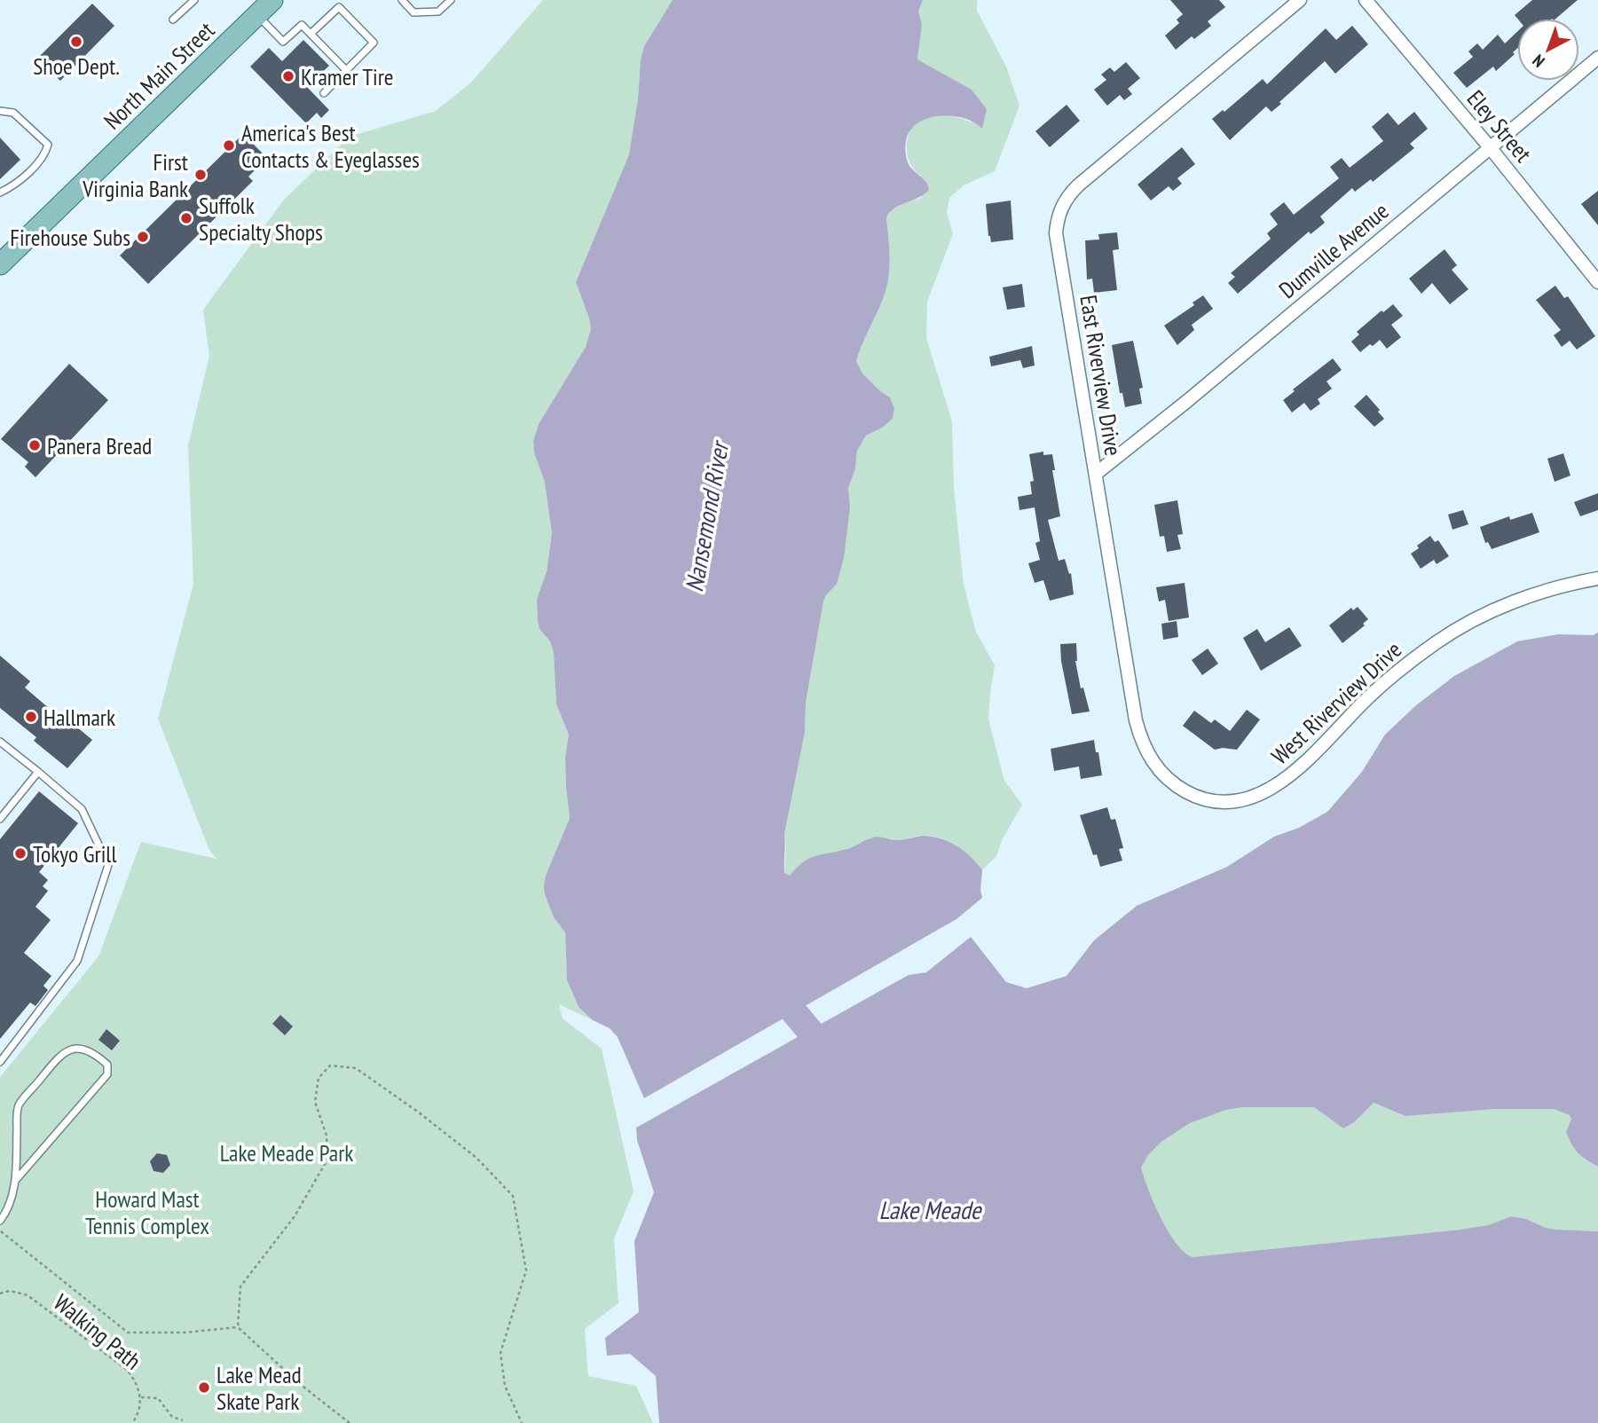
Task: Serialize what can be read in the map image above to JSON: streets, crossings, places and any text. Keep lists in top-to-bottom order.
{
  "streets": {
    "main road": ["North Main Street"],
    "street": [
      "Eley Street",
      "Dumville Avenue",
      "East Riverview Drive",
      "West Riverview Drive"
    ],
    "path": ["Walking Path"]
  },
  "crossings": [
    ["Eley Street", "Dumville Avenue"],
    ["Dumville Avenue", "East Riverview Drive"],
    ["East Riverview Drive", "West Riverview Drive"]
  ],
  "water": ["Nansemond River", "Lake Meade"],
  "parks": ["Lake Meade Park", "Howard Mast Tennis Complex"],
  "places": [
    "Shoe Dept.",
    "Kramer Tire",
    "America's Best Contacts & Eyeglasses",
    "First Virginia Bank",
    "Suffolk Specialty Shops",
    "Firehouse Subs",
    "Panera Bread",
    "Hallmark",
    "Tokyo Grill",
    "Lake Mead Skate Park"
  ],
  "north": "bottom left"
}
